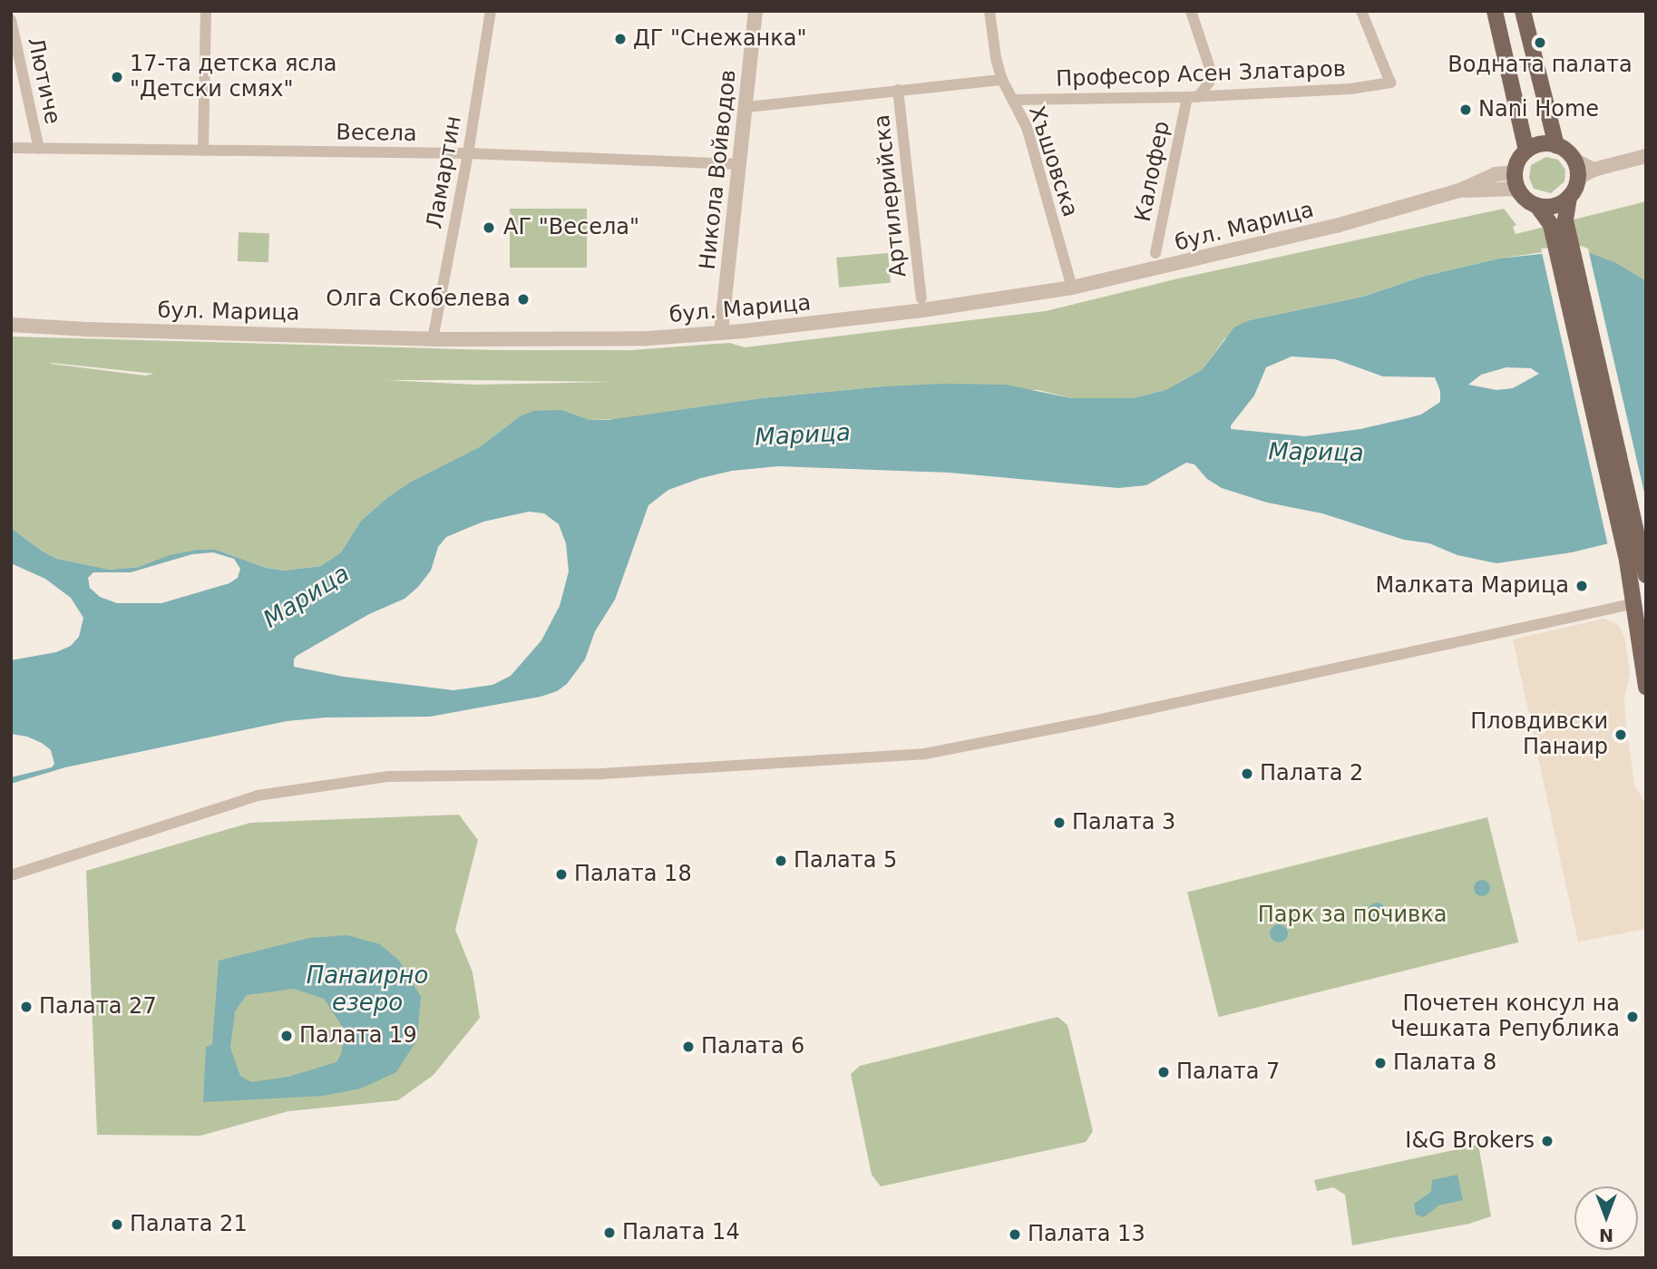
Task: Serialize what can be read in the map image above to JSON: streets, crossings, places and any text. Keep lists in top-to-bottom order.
{
  "streets": {
    "street": [
      "Професор Асен Златаров",
      "Лютиче",
      "Весела",
      "Хъшовска",
      "Никола Войводов",
      "Калофер",
      "Ламартин",
      "Артилерийска",
      "бул. Марица"
    ]
  },
  "crossings": [
    ["Професор Асен Златаров", "Хъшовска"],
    ["Професор Асен Златаров", "Калофер"],
    ["Лютиче", "Весела"],
    ["Весела", "Никола Войводов"],
    ["Весела", "Ламартин"],
    ["Хъшовска", "бул. Марица"],
    ["Никола Войводов", "бул. Марица"],
    ["Ламартин", "бул. Марица"]
  ],
  "water": ["Марица", "Панаирно езеро"],
  "parks": ["Парк за почивка"],
  "places": [
    "ДГ \"Снежанка\"",
    "Водната палата",
    "17-та детска ясла \"Детски смях\"",
    "Nani Home",
    "АГ \"Весела\"",
    "Олга Скобелева",
    "Малката Марица",
    "Пловдивски Панаир",
    "Палата 2",
    "Палата 3",
    "Палата 5",
    "Палата 18",
    "Палата 27",
    "Почетен консул на Чешката Република",
    "Палата 19",
    "Палата 6",
    "Палата 8",
    "Палата 7",
    "I&G Brokers",
    "Палата 21",
    "Палата 14",
    "Палата 13"
  ],
  "north": "bottom"
}
